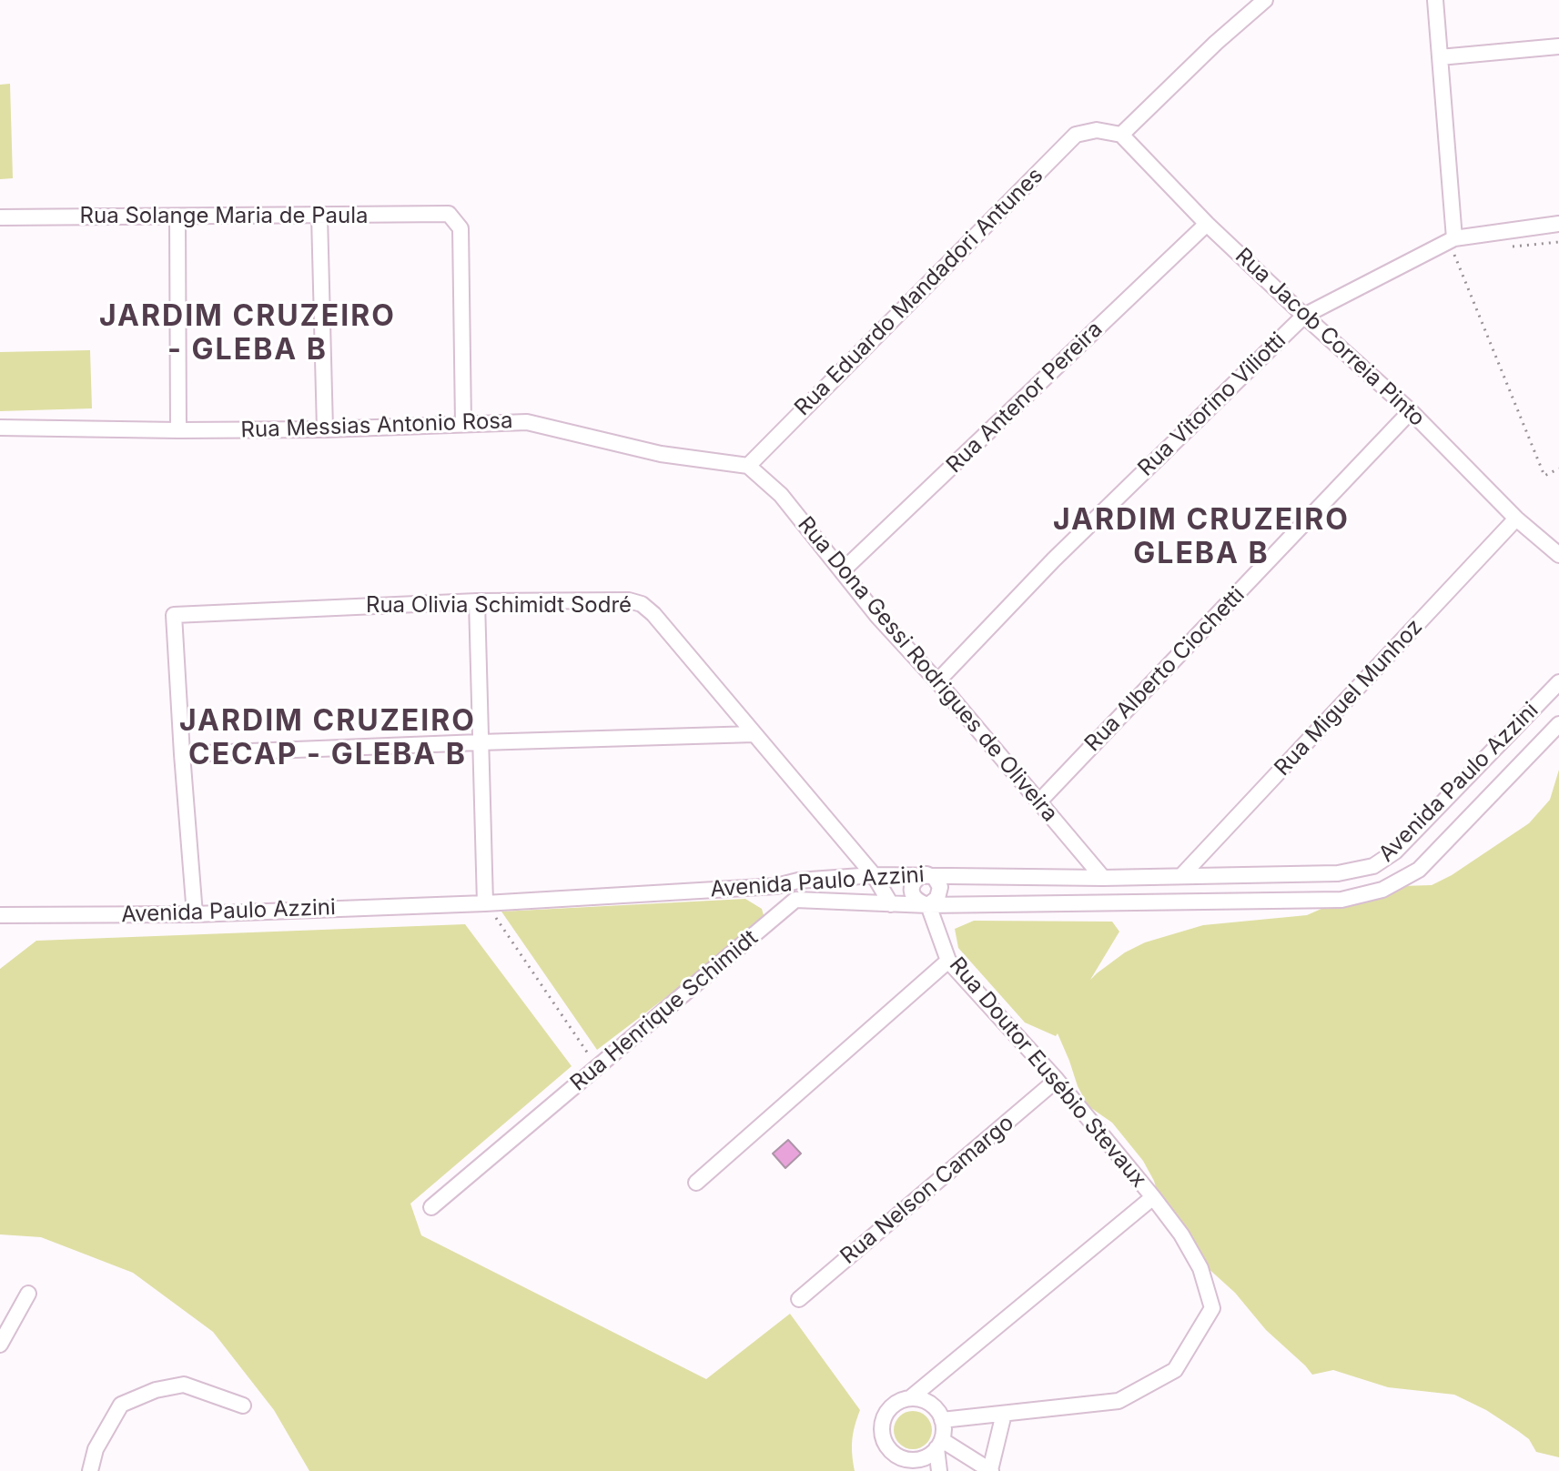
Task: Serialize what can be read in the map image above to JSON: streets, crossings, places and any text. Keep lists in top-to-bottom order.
{
  "streets": {
    "street": [
      "Rua Solange Maria de Paula",
      "Rua Eduardo Mandadori Antunes",
      "Rua Jacob Correia Pinto",
      "Rua Antenor Pereira",
      "Rua Vitorino Viliotti",
      "Rua Messias Antonio Rosa",
      "Rua Olivia Schimidt Sodré",
      "Rua Dona Gessi Rodrigues de Oliveira",
      "Rua Alberto Ciochetti",
      "Rua Miguel Munhoz",
      "Avenida Paulo Azzini",
      "Rua Henrique Schimidt",
      "Rua Doutor Eusébio Stevaux",
      "Rua Nelson Camargo"
    ]
  },
  "crossings": [
    ["Rua Solange Maria de Paula", "Rua Messias Antonio Rosa"],
    ["Rua Eduardo Mandadori Antunes", "Rua Jacob Correia Pinto"],
    ["Rua Eduardo Mandadori Antunes", "Rua Messias Antonio Rosa"],
    ["Rua Eduardo Mandadori Antunes", "Rua Dona Gessi Rodrigues de Oliveira"],
    ["Rua Jacob Correia Pinto", "Rua Antenor Pereira"],
    ["Rua Jacob Correia Pinto", "Rua Vitorino Viliotti"],
    ["Rua Jacob Correia Pinto", "Rua Alberto Ciochetti"],
    ["Rua Jacob Correia Pinto", "Rua Miguel Munhoz"],
    ["Rua Antenor Pereira", "Rua Dona Gessi Rodrigues de Oliveira"],
    ["Rua Vitorino Viliotti", "Rua Dona Gessi Rodrigues de Oliveira"],
    ["Rua Messias Antonio Rosa", "Rua Dona Gessi Rodrigues de Oliveira"],
    ["Rua Olivia Schimidt Sodré", "Avenida Paulo Azzini"],
    ["Rua Dona Gessi Rodrigues de Oliveira", "Rua Alberto Ciochetti"],
    ["Rua Dona Gessi Rodrigues de Oliveira", "Avenida Paulo Azzini"],
    ["Rua Miguel Munhoz", "Avenida Paulo Azzini"],
    ["Avenida Paulo Azzini", "Rua Doutor Eusébio Stevaux"],
    ["Rua Doutor Eusébio Stevaux", "Rua Nelson Camargo"]
  ],
  "districts": ["JARDIM CRUZEIRO - GLEBA B", "JARDIM CRUZEIRO GLEBA B", "JARDIM CRUZEIRO CECAP - GLEBA B"]
}
